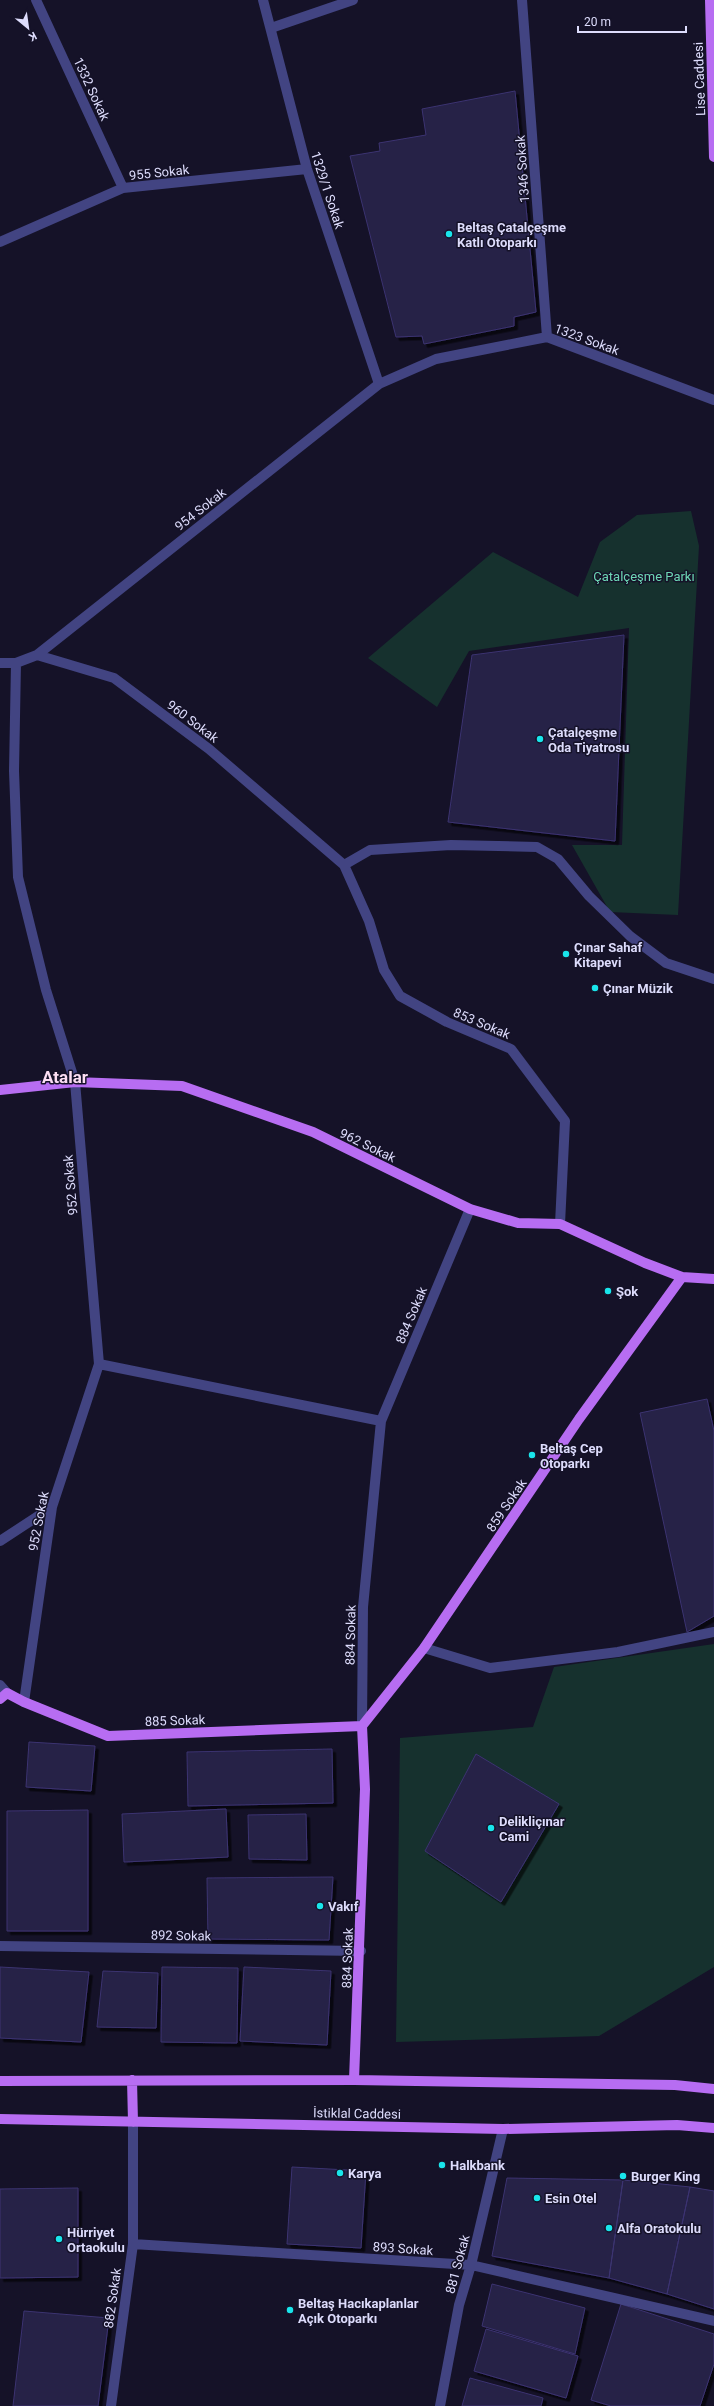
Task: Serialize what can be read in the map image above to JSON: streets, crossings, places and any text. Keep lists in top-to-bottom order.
{
  "streets": {
    "main road": [
      "Lise Caddesi",
      "962 Sokak",
      "884 Sokak",
      "859 Sokak",
      "885 Sokak",
      "İstiklal Caddesi"
    ],
    "street": [
      "1332 Sokak",
      "1346 Sokak",
      "955 Sokak",
      "1329/1 Sokak",
      "1323 Sokak",
      "954 Sokak",
      "960 Sokak",
      "853 Sokak",
      "952 Sokak",
      "892 Sokak",
      "893 Sokak",
      "881 Sokak",
      "882 Sokak"
    ]
  },
  "crossings": [
    ["1332 Sokak", "955 Sokak"],
    ["1346 Sokak", "1323 Sokak"],
    ["955 Sokak", "1329/1 Sokak"],
    ["1329/1 Sokak", "1323 Sokak"],
    ["1329/1 Sokak", "954 Sokak"],
    ["1323 Sokak", "954 Sokak"],
    ["954 Sokak", "960 Sokak"],
    ["960 Sokak", "853 Sokak"],
    ["853 Sokak", "962 Sokak"],
    ["962 Sokak", "952 Sokak"],
    ["962 Sokak", "884 Sokak"],
    ["962 Sokak", "859 Sokak"],
    ["952 Sokak", "885 Sokak"],
    ["884 Sokak", "859 Sokak"],
    ["884 Sokak", "885 Sokak"],
    ["884 Sokak", "892 Sokak"],
    ["859 Sokak", "885 Sokak"],
    ["İstiklal Caddesi", "881 Sokak"],
    ["İstiklal Caddesi", "882 Sokak"],
    ["893 Sokak", "881 Sokak"],
    ["893 Sokak", "882 Sokak"]
  ],
  "districts": ["Atalar"],
  "parks": ["Çatalçeşme Parkı"],
  "places": [
    "Beltaş Çatalçeşme Katlı Otoparkı",
    "Çatalçeşme Oda Tiyatrosu",
    "Çınar Sahaf Kitapevi",
    "Çınar Müzik",
    "Şok",
    "Beltaş Cep Otoparkı",
    "Delikliçınar Cami",
    "Vakıf",
    "Halkbank",
    "Karya",
    "Burger King",
    "Esin Otel",
    "Alfa Oratokulu",
    "Hürriyet Ortaokulu",
    "Beltaş Hacıkaplanlar Açık Otoparkı"
  ],
  "scale_bar": "20 m",
  "north": "bottom right"
}
